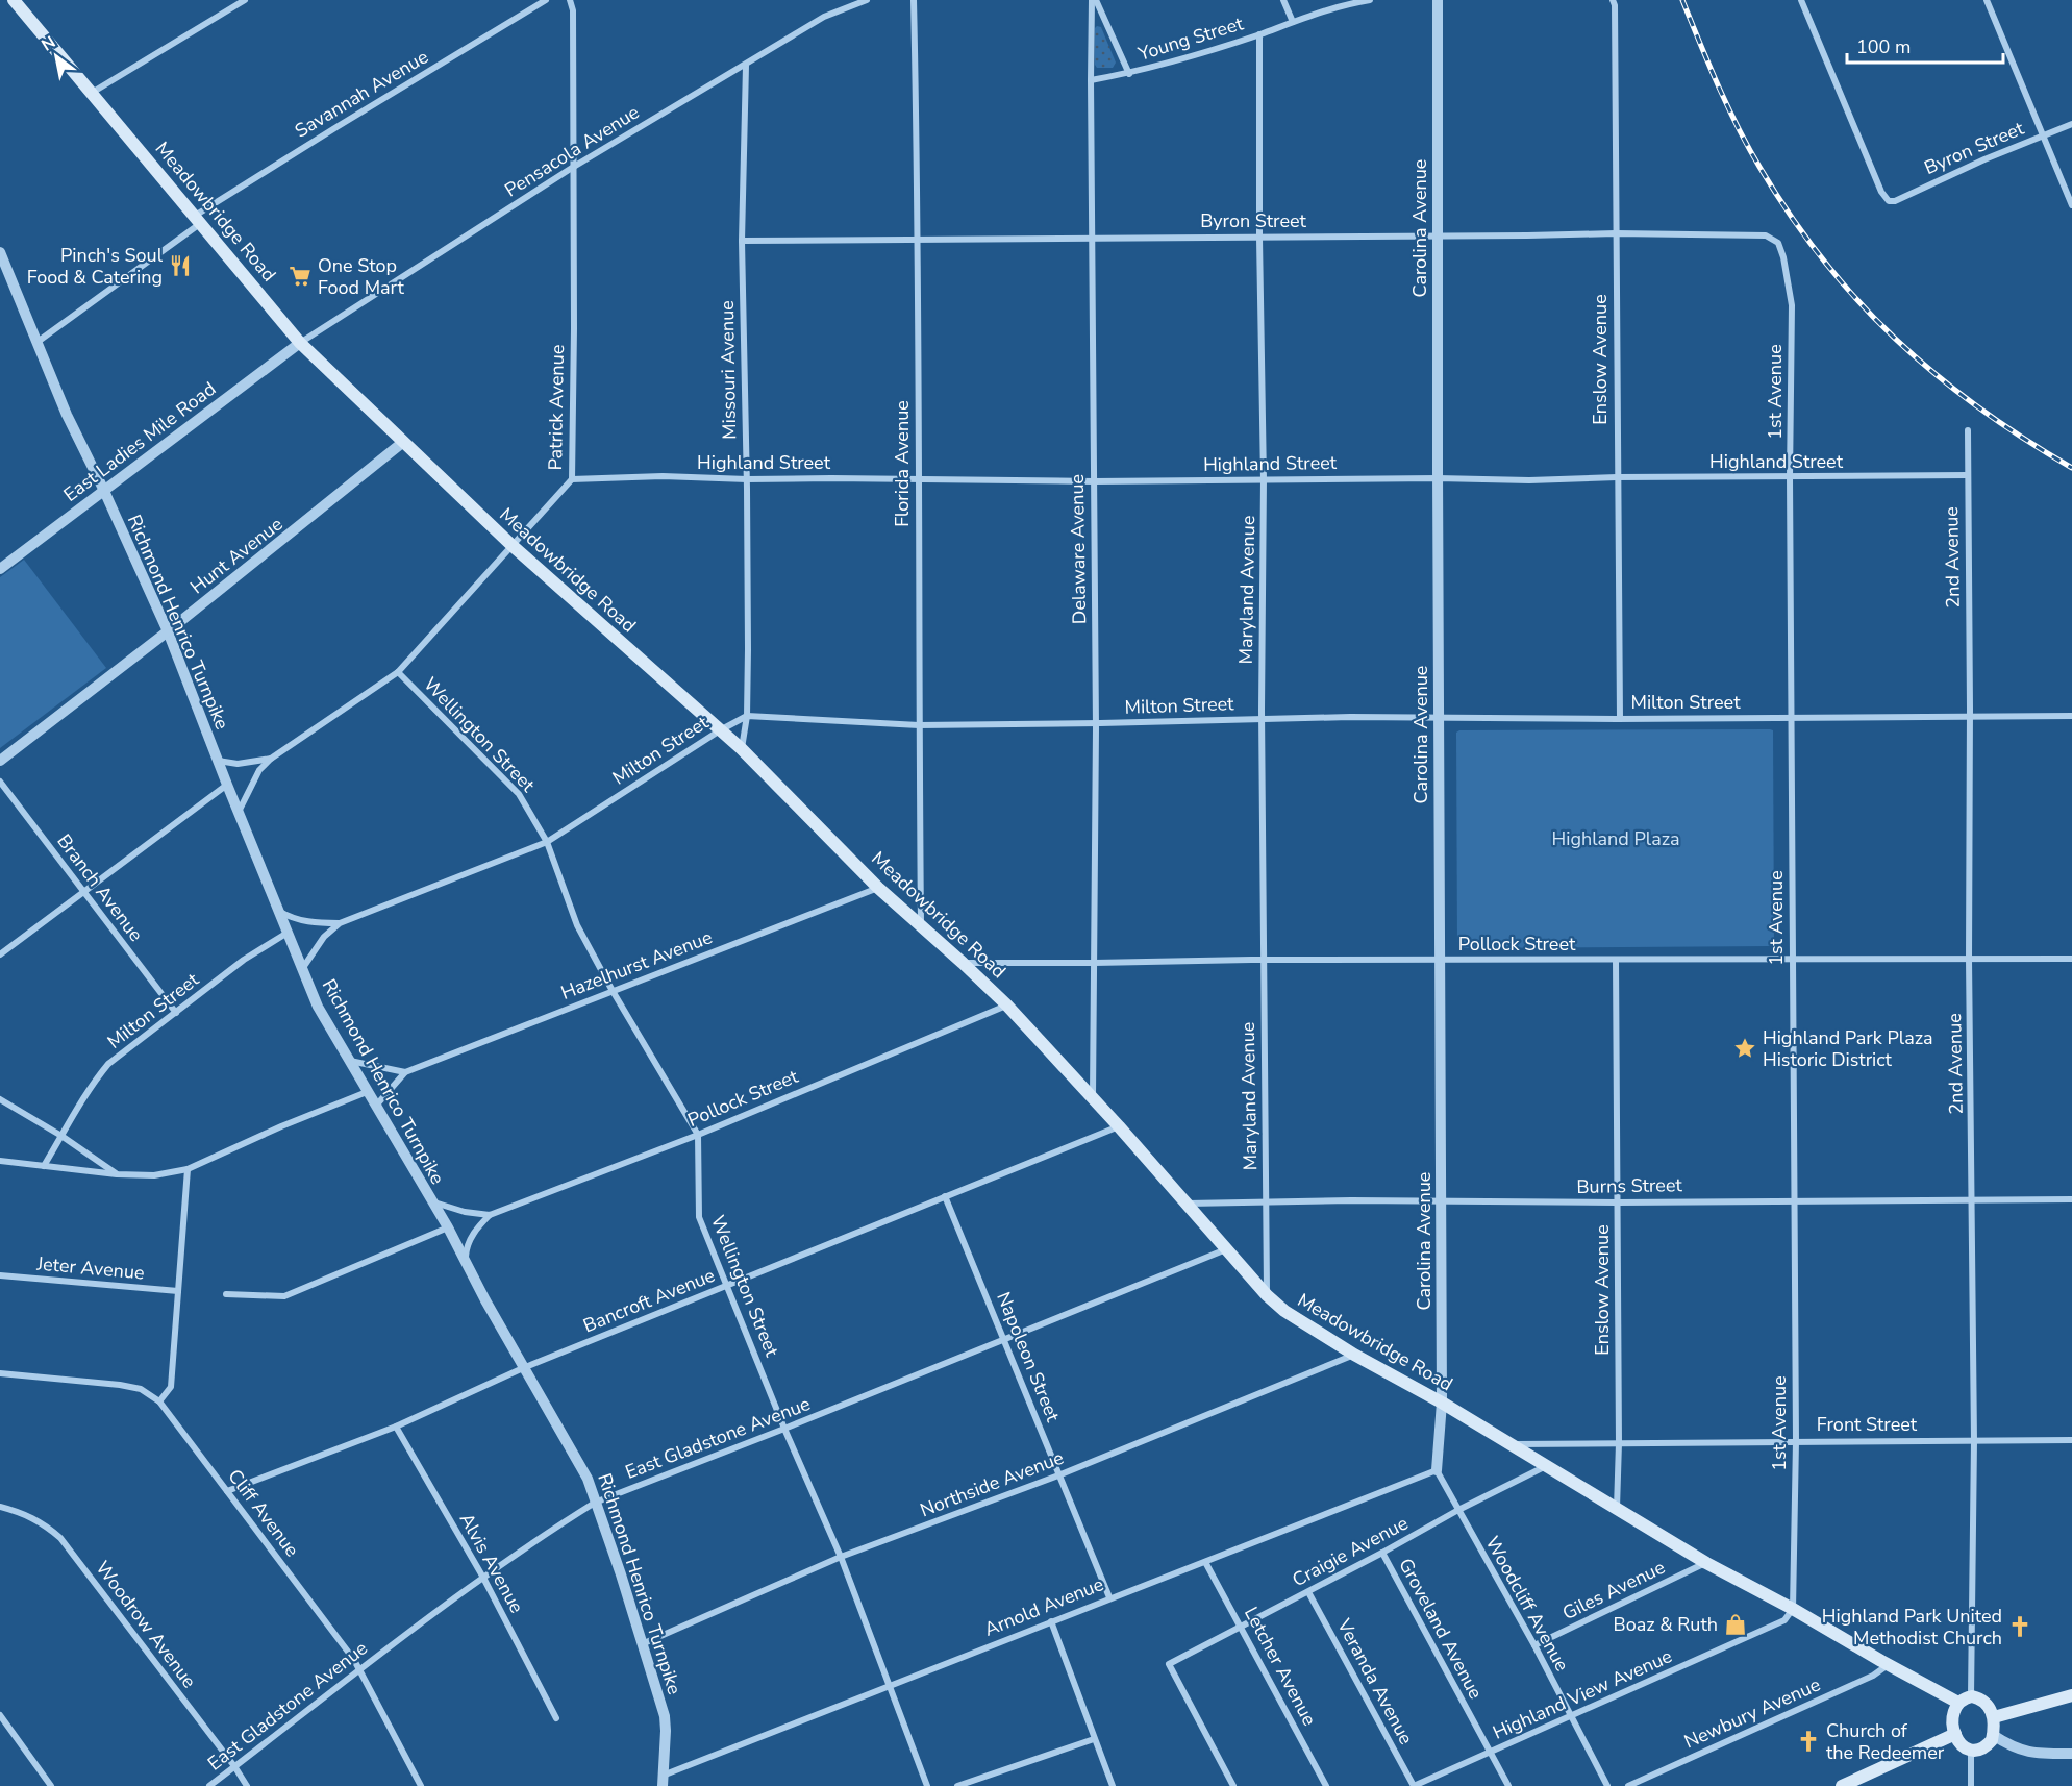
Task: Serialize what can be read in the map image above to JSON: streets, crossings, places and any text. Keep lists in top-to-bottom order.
{
  "streets": {
    "main road": ["Meadowbridge Road"],
    "street": [
      "Young Street",
      "Savannah Avenue",
      "Byron Street",
      "Pensacola Avenue",
      "Carolina Avenue",
      "Enslow Avenue",
      "Missouri Avenue",
      "1st Avenue",
      "Patrick Avenue",
      "East Ladies Mile Road",
      "Highland Street",
      "Florida Avenue",
      "Delaware Avenue",
      "Hunt Avenue",
      "2nd Avenue",
      "Maryland Avenue",
      "Richmond Henrico Turnpike",
      "Milton Street",
      "Wellington Street",
      "Branch Avenue",
      "Pollock Street",
      "Hazelhurst Avenue",
      "Burns Street",
      "Jeter Avenue",
      "Bancroft Avenue",
      "Napoleon Street",
      "Front Street",
      "East Gladstone Avenue",
      "Northside Avenue",
      "Cliff Avenue",
      "Craigie Avenue",
      "Alvis Avenue",
      "Giles Avenue",
      "Woodcliff Avenue",
      "Arnold Avenue",
      "Woodrow Avenue",
      "Groveland Avenue",
      "Letcher Avenue",
      "Veranda Avenue",
      "Highland View Avenue",
      "Newbury Avenue"
    ]
  },
  "crossings": [
    ["Young Street", "Delaware Avenue"],
    ["Young Street", "Maryland Avenue"],
    ["Savannah Avenue", "Meadowbridge Road"],
    ["Savannah Avenue", "Richmond Henrico Turnpike"],
    ["Byron Street", "Carolina Avenue"],
    ["Byron Street", "Enslow Avenue"],
    ["Byron Street", "Missouri Avenue"],
    ["Byron Street", "1st Avenue"],
    ["Byron Street", "Florida Avenue"],
    ["Byron Street", "Delaware Avenue"],
    ["Byron Street", "Maryland Avenue"],
    ["Pensacola Avenue", "Meadowbridge Road"],
    ["Pensacola Avenue", "Missouri Avenue"],
    ["Pensacola Avenue", "Patrick Avenue"],
    ["Pensacola Avenue", "East Ladies Mile Road"],
    ["Meadowbridge Road", "Carolina Avenue"],
    ["Meadowbridge Road", "Enslow Avenue"],
    ["Meadowbridge Road", "Missouri Avenue"],
    ["Meadowbridge Road", "1st Avenue"],
    ["Meadowbridge Road", "Patrick Avenue"],
    ["Meadowbridge Road", "East Ladies Mile Road"],
    ["Meadowbridge Road", "Florida Avenue"],
    ["Meadowbridge Road", "Delaware Avenue"],
    ["Meadowbridge Road", "Hunt Avenue"],
    ["Meadowbridge Road", "2nd Avenue"],
    ["Meadowbridge Road", "Maryland Avenue"],
    ["Meadowbridge Road", "Milton Street"],
    ["Meadowbridge Road", "Pollock Street"],
    ["Meadowbridge Road", "Hazelhurst Avenue"],
    ["Meadowbridge Road", "Burns Street"],
    ["Meadowbridge Road", "Bancroft Avenue"],
    ["Meadowbridge Road", "Front Street"],
    ["Meadowbridge Road", "East Gladstone Avenue"],
    ["Meadowbridge Road", "Northside Avenue"],
    ["Meadowbridge Road", "Craigie Avenue"],
    ["Meadowbridge Road", "Giles Avenue"],
    ["Meadowbridge Road", "Highland View Avenue"],
    ["Meadowbridge Road", "Newbury Avenue"],
    ["Carolina Avenue", "Highland Street"],
    ["Carolina Avenue", "Milton Street"],
    ["Carolina Avenue", "Pollock Street"],
    ["Carolina Avenue", "Burns Street"],
    ["Carolina Avenue", "Woodcliff Avenue"],
    ["Carolina Avenue", "Arnold Avenue"],
    ["Enslow Avenue", "Highland Street"],
    ["Enslow Avenue", "Milton Street"],
    ["Enslow Avenue", "Pollock Street"],
    ["Enslow Avenue", "Burns Street"],
    ["Enslow Avenue", "Front Street"],
    ["Missouri Avenue", "Highland Street"],
    ["Missouri Avenue", "Milton Street"],
    ["1st Avenue", "Highland Street"],
    ["1st Avenue", "Milton Street"],
    ["1st Avenue", "Pollock Street"],
    ["1st Avenue", "Burns Street"],
    ["1st Avenue", "Front Street"],
    ["1st Avenue", "Highland View Avenue"],
    ["Patrick Avenue", "Highland Street"],
    ["Patrick Avenue", "Richmond Henrico Turnpike"],
    ["Patrick Avenue", "Wellington Street"],
    ["East Ladies Mile Road", "Richmond Henrico Turnpike"],
    ["Highland Street", "Florida Avenue"],
    ["Highland Street", "Delaware Avenue"],
    ["Highland Street", "2nd Avenue"],
    ["Highland Street", "Maryland Avenue"],
    ["Florida Avenue", "Milton Street"],
    ["Delaware Avenue", "Milton Street"],
    ["Delaware Avenue", "Pollock Street"],
    ["Hunt Avenue", "Richmond Henrico Turnpike"],
    ["2nd Avenue", "Milton Street"],
    ["2nd Avenue", "Pollock Street"],
    ["2nd Avenue", "Burns Street"],
    ["2nd Avenue", "Front Street"],
    ["Maryland Avenue", "Milton Street"],
    ["Maryland Avenue", "Pollock Street"],
    ["Maryland Avenue", "Burns Street"],
    ["Richmond Henrico Turnpike", "Milton Street"],
    ["Richmond Henrico Turnpike", "Hazelhurst Avenue"],
    ["Richmond Henrico Turnpike", "Bancroft Avenue"],
    ["Richmond Henrico Turnpike", "East Gladstone Avenue"],
    ["Richmond Henrico Turnpike", "Northside Avenue"],
    ["Richmond Henrico Turnpike", "Arnold Avenue"],
    ["Milton Street", "Wellington Street"],
    ["Milton Street", "Branch Avenue"],
    ["Wellington Street", "Pollock Street"],
    ["Wellington Street", "Hazelhurst Avenue"],
    ["Wellington Street", "Bancroft Avenue"],
    ["Wellington Street", "East Gladstone Avenue"],
    ["Wellington Street", "Northside Avenue"],
    ["Wellington Street", "Arnold Avenue"],
    ["Bancroft Avenue", "Napoleon Street"],
    ["Bancroft Avenue", "Cliff Avenue"],
    ["Bancroft Avenue", "Alvis Avenue"],
    ["Napoleon Street", "East Gladstone Avenue"],
    ["Napoleon Street", "Northside Avenue"],
    ["Napoleon Street", "Arnold Avenue"],
    ["East Gladstone Avenue", "Cliff Avenue"],
    ["East Gladstone Avenue", "Alvis Avenue"],
    ["East Gladstone Avenue", "Woodrow Avenue"],
    ["Craigie Avenue", "Woodcliff Avenue"],
    ["Craigie Avenue", "Groveland Avenue"],
    ["Craigie Avenue", "Letcher Avenue"],
    ["Craigie Avenue", "Veranda Avenue"],
    ["Giles Avenue", "Woodcliff Avenue"],
    ["Woodcliff Avenue", "Arnold Avenue"],
    ["Woodcliff Avenue", "Highland View Avenue"],
    ["Arnold Avenue", "Letcher Avenue"],
    ["Groveland Avenue", "Highland View Avenue"],
    ["Veranda Avenue", "Highland View Avenue"]
  ],
  "parks": ["Highland Plaza"],
  "places": {
    "restaurant": ["Pinch's Soul Food & Catering"],
    "supermarket": ["One Stop Food Mart"],
    "place": ["Highland Park Plaza Historic District"],
    "shop": ["Boaz & Ruth"],
    "church": ["Highland Park United Methodist Church", "Church of the Redeemer"]
  },
  "scale_bar": "100 m",
  "north": "top left"
}
